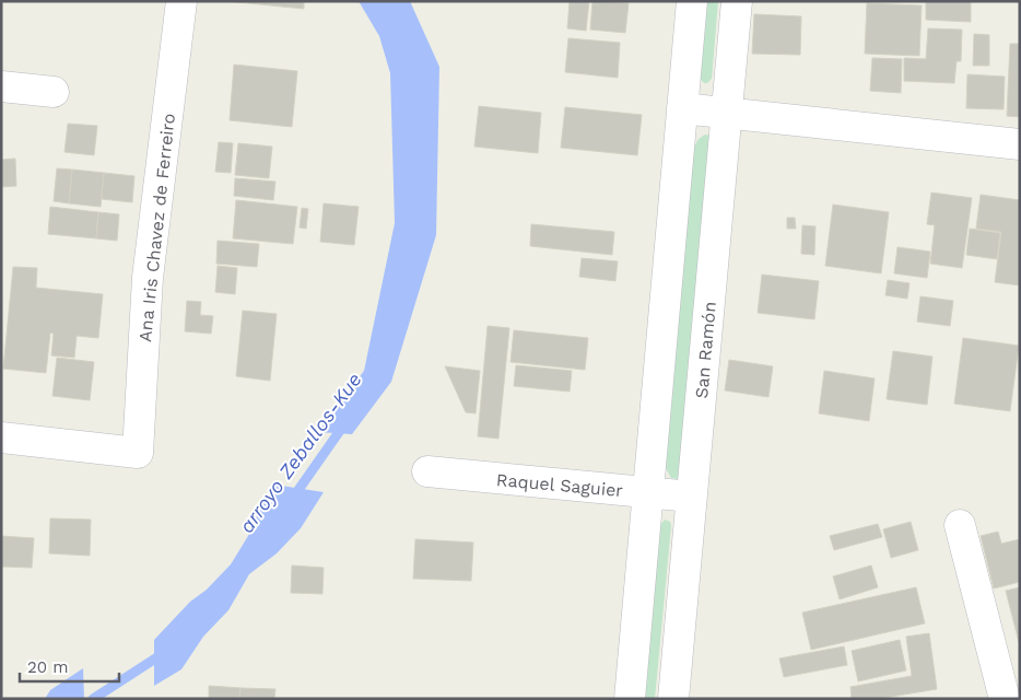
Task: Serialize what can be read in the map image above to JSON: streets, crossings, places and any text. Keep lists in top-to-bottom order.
{
  "streets": {
    "street": ["Ana Iris Chavez de Ferreiro", "San Ramón", "Raquel Saguier"]
  },
  "crossings": [
    ["San Ramón", "Raquel Saguier"]
  ],
  "water": ["arroyo Zeballos-Kue"],
  "scale_bar": "20 m"
}
